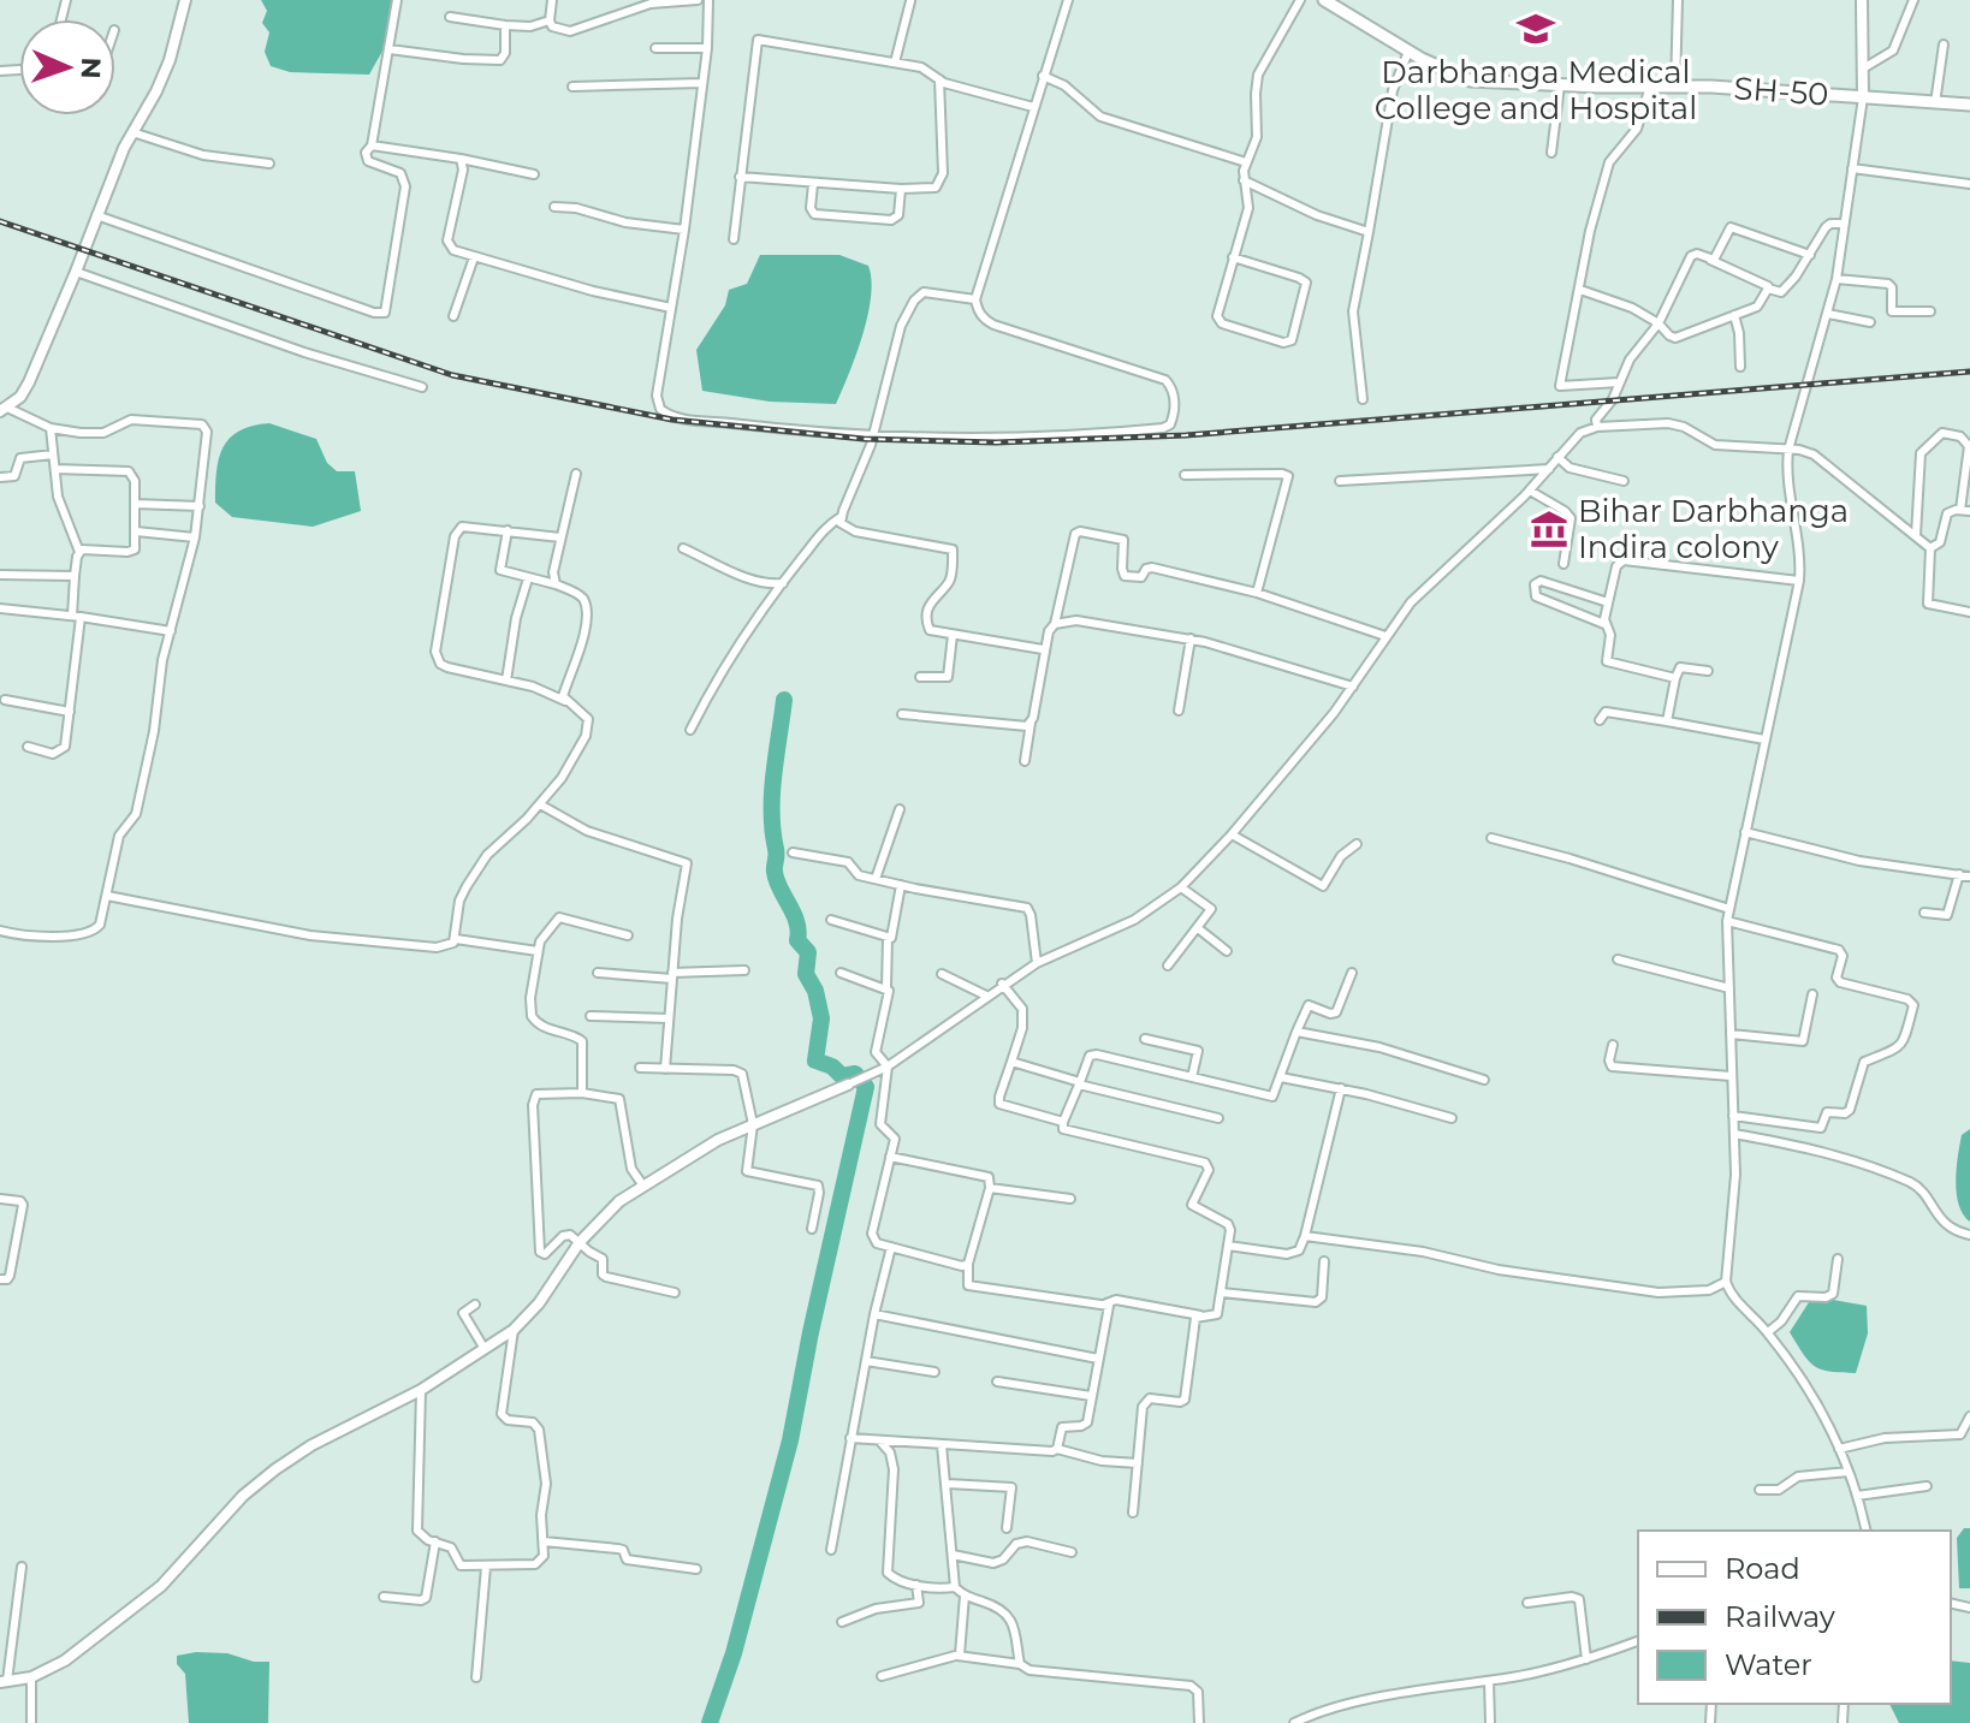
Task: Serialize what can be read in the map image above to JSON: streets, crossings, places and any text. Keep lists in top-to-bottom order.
{
  "streets": {
    "main road": ["SH-50"]
  },
  "places": {
    "school or university": ["Darbhanga Medical College and Hospital"],
    "museum": ["Bihar Darbhanga Indira colony"]
  },
  "legend": ["Road", "Railway", "Water"],
  "north": "right"
}
